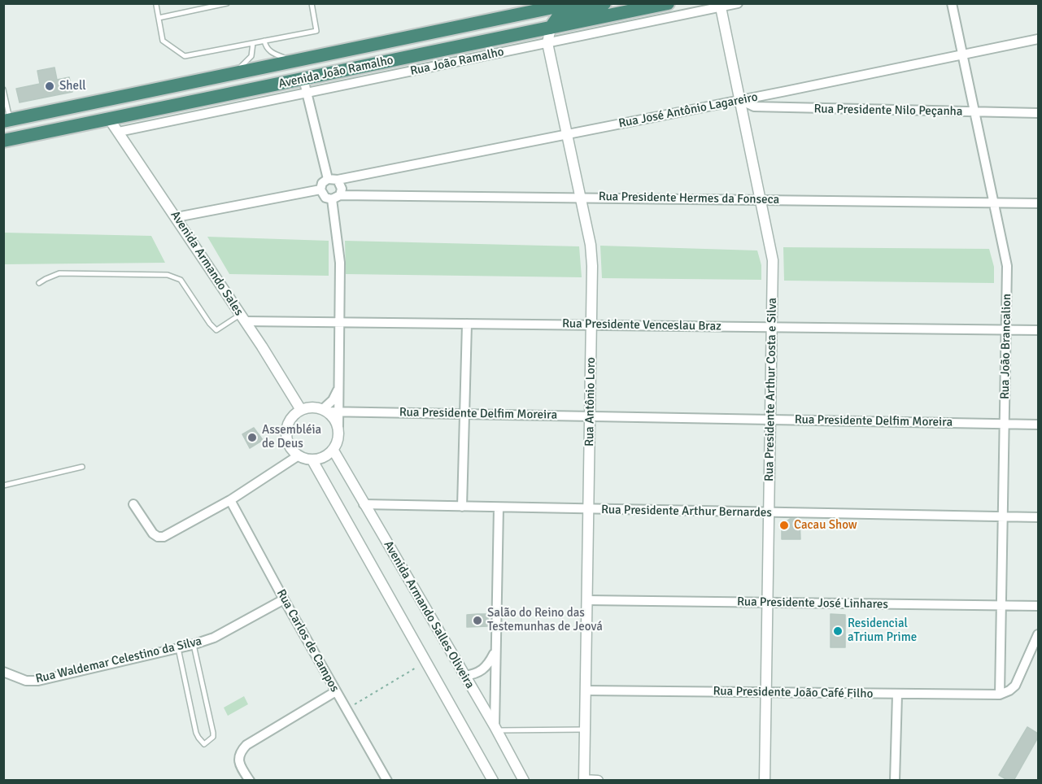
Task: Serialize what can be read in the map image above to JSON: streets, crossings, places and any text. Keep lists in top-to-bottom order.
{
  "streets": {
    "highway": ["Avenida João Ramalho"],
    "street": [
      "Rua João Ramalho",
      "Rua José Antônio Lagareiro",
      "Rua Presidente Nilo Peçanha",
      "Rua Presidente Hermes da Fonseca",
      "Avenida Armando Sales",
      "Rua Presidente Venceslau Braz",
      "Rua João Brancalion",
      "Rua Presidente Arthur Costa e Silva",
      "Rua Antônio Loro",
      "Rua Presidente Delfim Moreira",
      "Rua Presidente Arthur Bernardes",
      "Rua Presidente José Linhares",
      "Avenida Armando Salles Oliveira",
      "Rua Carlos de Campos",
      "Rua Waldemar Celestino da Silva",
      "Rua Presidente João Café Filho"
    ]
  },
  "crossings": [
    ["Rua João Ramalho", "Avenida Armando Sales"],
    ["Rua João Ramalho", "Rua Presidente Arthur Costa e Silva"],
    ["Rua João Ramalho", "Rua Antônio Loro"],
    ["Avenida João Ramalho", "Avenida Armando Sales"],
    ["Avenida João Ramalho", "Rua Antônio Loro"],
    ["Rua José Antônio Lagareiro", "Rua Presidente Nilo Peçanha"],
    ["Rua José Antônio Lagareiro", "Rua Presidente Hermes da Fonseca"],
    ["Rua José Antônio Lagareiro", "Rua João Brancalion"],
    ["Rua José Antônio Lagareiro", "Rua Presidente Arthur Costa e Silva"],
    ["Rua José Antônio Lagareiro", "Rua Antônio Loro"],
    ["Rua Presidente Nilo Peçanha", "Rua João Brancalion"],
    ["Rua Presidente Nilo Peçanha", "Rua Presidente Arthur Costa e Silva"],
    ["Rua Presidente Hermes da Fonseca", "Rua João Brancalion"],
    ["Rua Presidente Hermes da Fonseca", "Rua Presidente Arthur Costa e Silva"],
    ["Rua Presidente Hermes da Fonseca", "Rua Antônio Loro"],
    ["Avenida Armando Sales", "Rua Presidente Venceslau Braz"],
    ["Avenida Armando Sales", "Rua Presidente Delfim Moreira"],
    ["Avenida Armando Sales", "Avenida Armando Salles Oliveira"],
    ["Rua Presidente Venceslau Braz", "Rua João Brancalion"],
    ["Rua Presidente Venceslau Braz", "Rua Presidente Arthur Costa e Silva"],
    ["Rua Presidente Venceslau Braz", "Rua Antônio Loro"],
    ["Rua João Brancalion", "Rua Presidente Delfim Moreira"],
    ["Rua João Brancalion", "Rua Presidente Arthur Bernardes"],
    ["Rua João Brancalion", "Rua Presidente José Linhares"],
    ["Rua João Brancalion", "Rua Presidente João Café Filho"],
    ["Rua Presidente Arthur Costa e Silva", "Rua Presidente Delfim Moreira"],
    ["Rua Presidente Arthur Costa e Silva", "Rua Presidente Arthur Bernardes"],
    ["Rua Presidente Arthur Costa e Silva", "Rua Presidente José Linhares"],
    ["Rua Presidente Arthur Costa e Silva", "Rua Presidente João Café Filho"],
    ["Rua Antônio Loro", "Rua Presidente Delfim Moreira"],
    ["Rua Antônio Loro", "Rua Presidente Arthur Bernardes"],
    ["Rua Antônio Loro", "Rua Presidente José Linhares"],
    ["Rua Antônio Loro", "Rua Presidente João Café Filho"],
    ["Rua Presidente Delfim Moreira", "Avenida Armando Salles Oliveira"],
    ["Rua Presidente Arthur Bernardes", "Avenida Armando Salles Oliveira"],
    ["Rua Carlos de Campos", "Rua Waldemar Celestino da Silva"]
  ],
  "places": [
    "Shell",
    "Assembléia de Deus",
    "Cacau Show",
    "Salão do Reino das Testemunhas de Jeová",
    "Residencial aTrium Prime"
  ]
}
